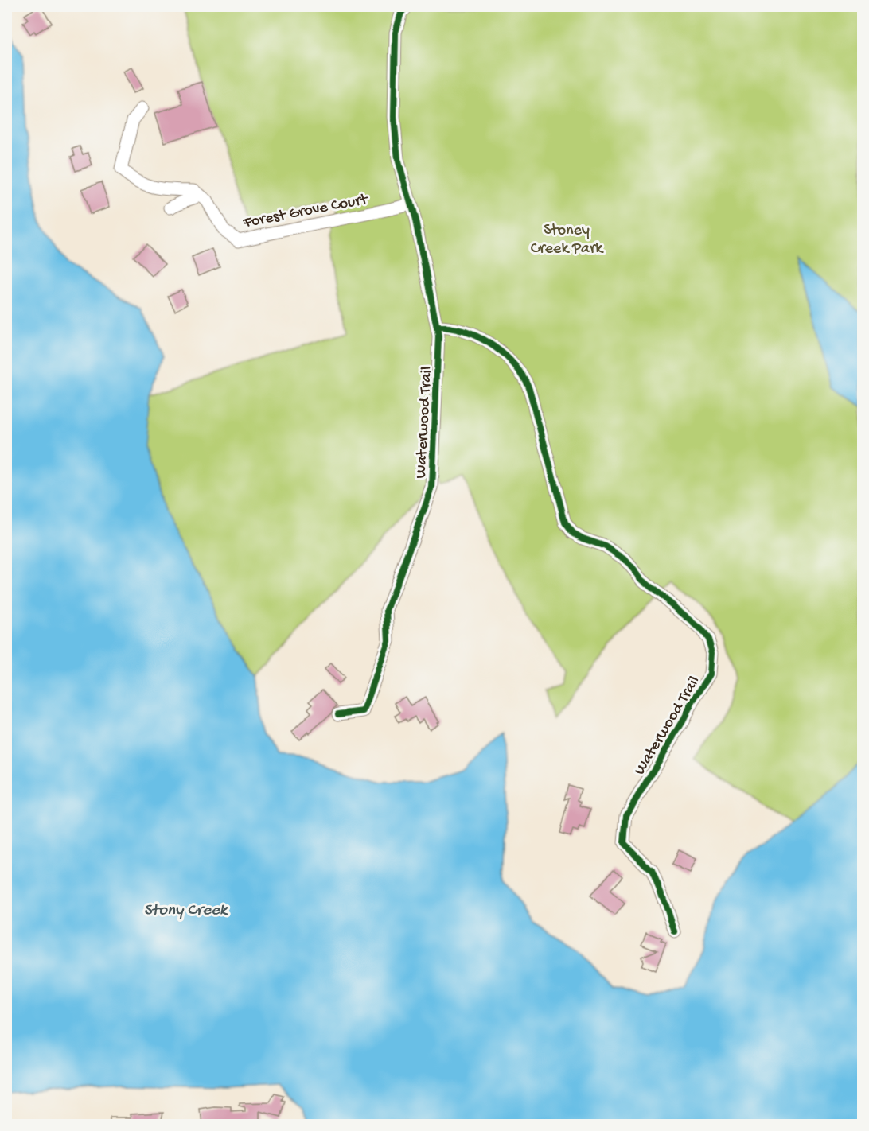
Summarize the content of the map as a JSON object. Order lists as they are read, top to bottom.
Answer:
{
  "streets": {
    "street": ["Forest Grove Court", "Waterwood Trail"]
  },
  "crossings": [
    ["Forest Grove Court", "Waterwood Trail"]
  ],
  "water": ["Stony Creek"],
  "parks": ["Stoney Creek Park"]
}
